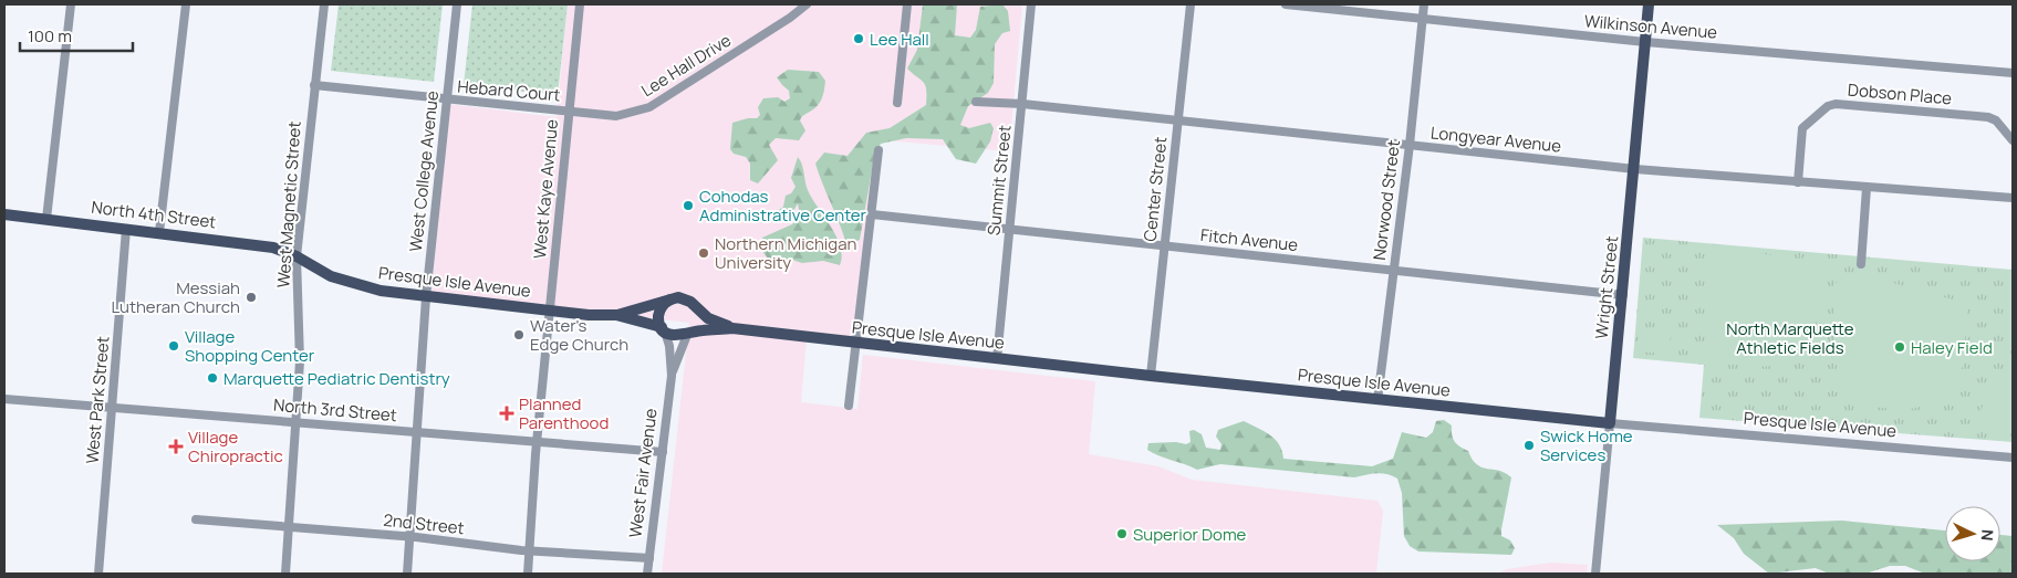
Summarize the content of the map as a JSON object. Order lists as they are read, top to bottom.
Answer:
{
  "streets": {
    "main road": [
      "North 4th Street",
      "Presque Isle Avenue",
      "Wright Street",
      "West Fair Avenue"
    ],
    "street": [
      "Wilkinson Avenue",
      "Lee Hall Drive",
      "Hebard Court",
      "Dobson Place",
      "Longyear Avenue",
      "West College Avenue",
      "Summit Street",
      "West Kaye Avenue",
      "Center Street",
      "Norwood Street",
      "West Magnetic Street",
      "Fitch Avenue",
      "West Park Street",
      "North 3rd Street",
      "2nd Street"
    ]
  },
  "crossings": [
    ["Wilkinson Avenue", "Norwood Street"],
    ["Wilkinson Avenue", "Wright Street"],
    ["Lee Hall Drive", "Hebard Court"],
    ["Lee Hall Drive", "West Kaye Avenue"],
    ["Hebard Court", "West College Avenue"],
    ["Hebard Court", "West Kaye Avenue"],
    ["Hebard Court", "West Magnetic Street"],
    ["Dobson Place", "Longyear Avenue"],
    ["Longyear Avenue", "Summit Street"],
    ["Longyear Avenue", "Center Street"],
    ["Longyear Avenue", "Norwood Street"],
    ["Longyear Avenue", "Wright Street"],
    ["West College Avenue", "Presque Isle Avenue"],
    ["West College Avenue", "North 3rd Street"],
    ["West College Avenue", "2nd Street"],
    ["Summit Street", "Fitch Avenue"],
    ["Summit Street", "Presque Isle Avenue"],
    ["West Kaye Avenue", "Presque Isle Avenue"],
    ["West Kaye Avenue", "North 3rd Street"],
    ["West Kaye Avenue", "2nd Street"],
    ["Center Street", "Fitch Avenue"],
    ["Center Street", "Presque Isle Avenue"],
    ["Norwood Street", "Fitch Avenue"],
    ["Norwood Street", "Presque Isle Avenue"],
    ["West Magnetic Street", "North 4th Street"],
    ["West Magnetic Street", "Presque Isle Avenue"],
    ["West Magnetic Street", "North 3rd Street"],
    ["West Magnetic Street", "2nd Street"],
    ["North 4th Street", "Presque Isle Avenue"],
    ["North 4th Street", "West Park Street"],
    ["Fitch Avenue", "Wright Street"],
    ["Presque Isle Avenue", "Wright Street"],
    ["Presque Isle Avenue", "West Fair Avenue"],
    ["West Park Street", "North 3rd Street"],
    ["North 3rd Street", "West Fair Avenue"],
    ["West Fair Avenue", "2nd Street"]
  ],
  "parks": ["North Marquette Athletic Fields"],
  "places": {
    "other": [
      "Lee Hall",
      "Cohodas Administrative Center",
      "Northern Michigan University",
      "Messiah Lutheran Church",
      "Water's Edge Church",
      "Village Shopping Center",
      "Haley Field",
      "Marquette Pediatric Dentistry",
      "Swick Home Services",
      "Superior Dome"
    ],
    "health": ["Planned Parenthood", "Village Chiropractic"]
  },
  "scale_bar": "100 m",
  "north": "right"
}
